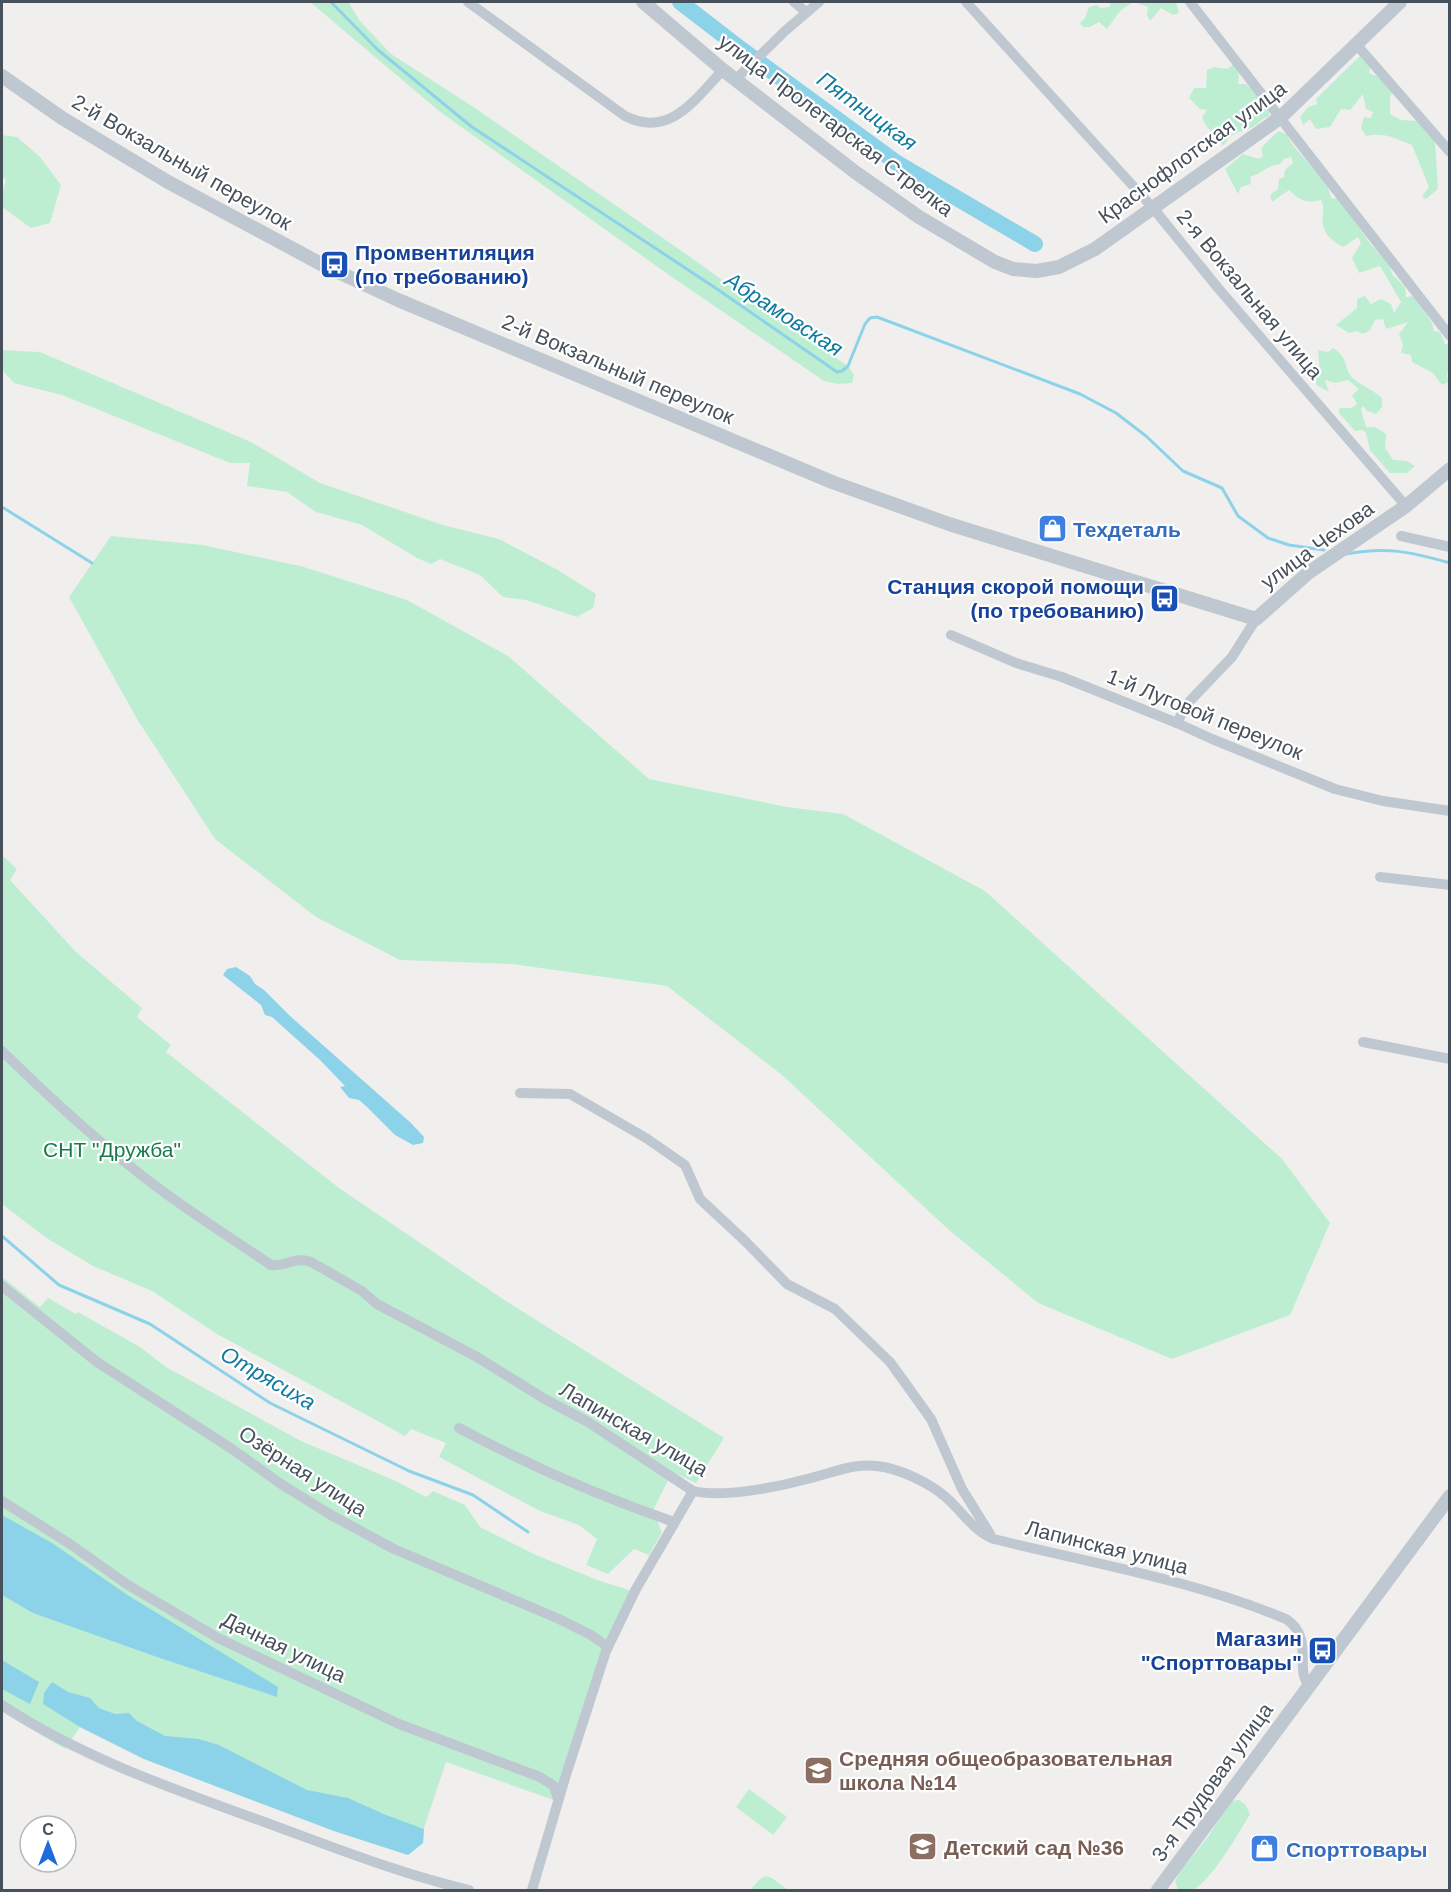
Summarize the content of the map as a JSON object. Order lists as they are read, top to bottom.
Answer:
{
  "streets": {
    "street": [
      "улица Пролетарская Стрелка",
      "Краснофлотская улица",
      "2-й Вокзальный переулок",
      "2-я Вокзальная улица",
      "улица Чехова",
      "1-й Луговой переулок",
      "Лапинская улица",
      "Озёрная улица",
      "Дачная улица",
      "3-я Трудовая улица"
    ]
  },
  "crossings": [
    ["улица Пролетарская Стрелка", "Краснофлотская улица"],
    ["Краснофлотская улица", "2-я Вокзальная улица"],
    ["2-й Вокзальный переулок", "улица Чехова"],
    ["2-я Вокзальная улица", "улица Чехова"],
    ["улица Чехова", "1-й Луговой переулок"],
    ["Лапинская улица", "3-я Трудовая улица"]
  ],
  "water": ["Пятницкая", "Абрамовская", "Отрясиха"],
  "parks": ["СНТ \"Дружба\""],
  "places": {
    "bus stop": ["Промвентиляция (по требованию)", "Станция скорой помощи (по требованию)", "Магазин \"Спорттовары\""],
    "shop": ["Техдеталь", "Спорттовары"],
    "school or university": ["Средняя общеобразовательная школа №14", "Детский сад №36"]
  },
  "north": "top"
}
